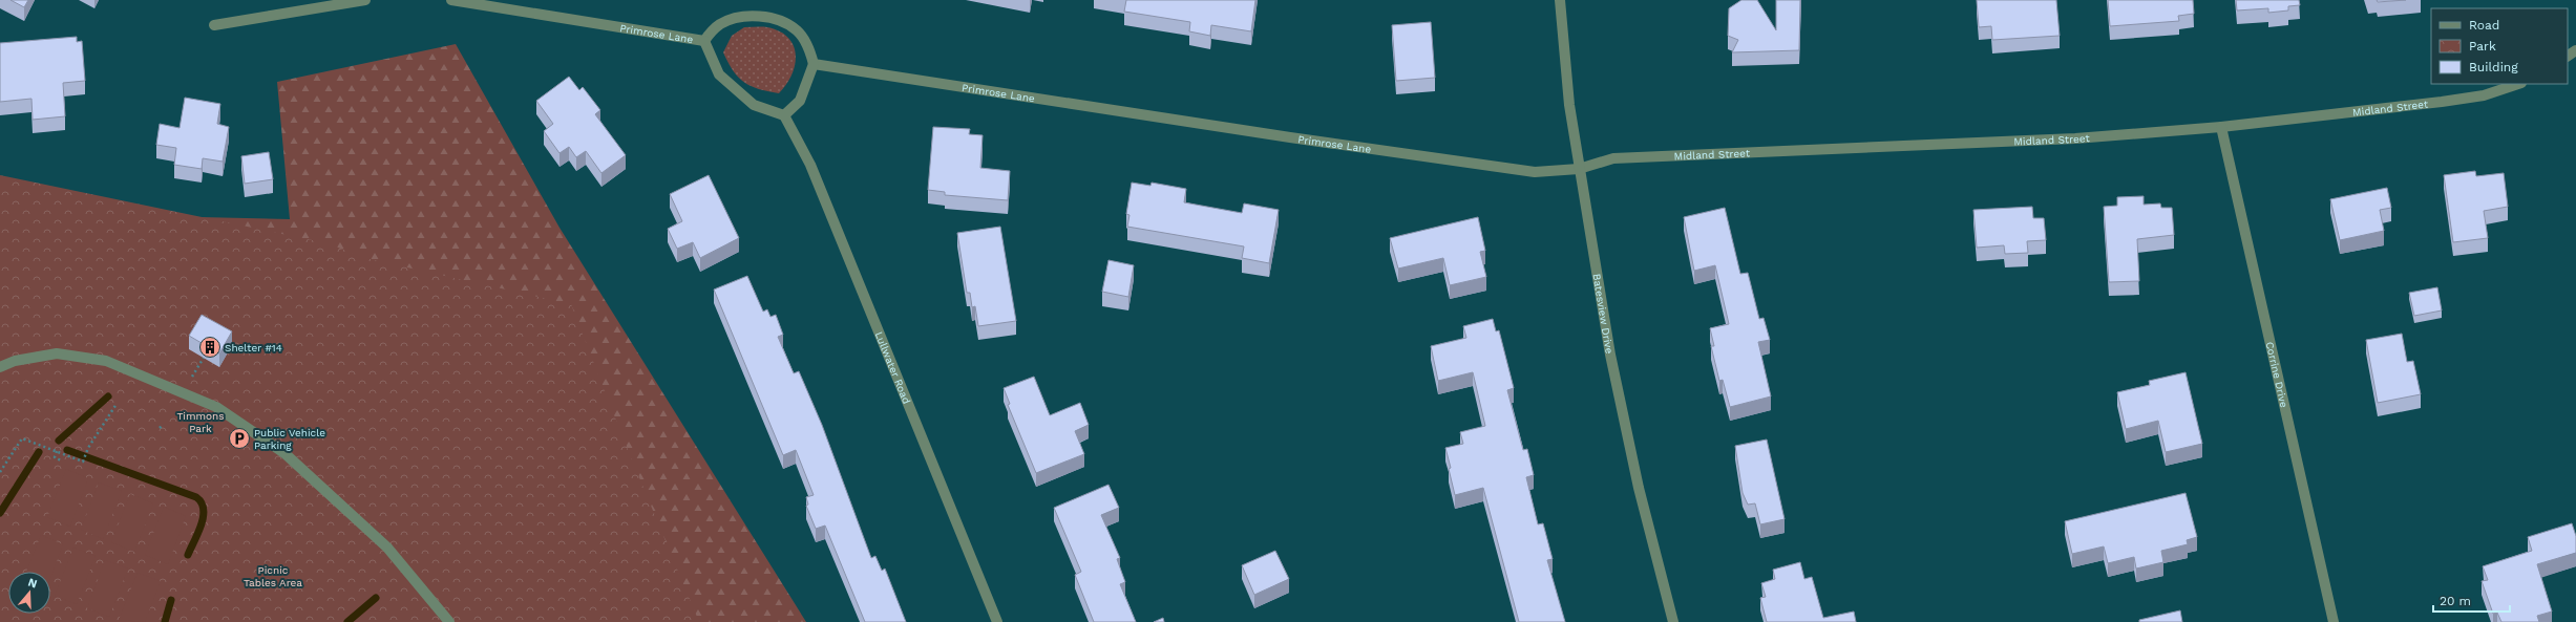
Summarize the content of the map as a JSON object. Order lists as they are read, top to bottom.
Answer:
{
  "streets": {
    "street": [
      "Primrose Lane",
      "Midland Street",
      "Batesview Drive",
      "Lullwater Road",
      "Corrine Drive"
    ]
  },
  "crossings": [
    ["Primrose Lane", "Midland Street"],
    ["Primrose Lane", "Batesview Drive"],
    ["Primrose Lane", "Lullwater Road"],
    ["Midland Street", "Batesview Drive"],
    ["Midland Street", "Corrine Drive"]
  ],
  "parks": ["Timmons Park", "Picnic Tables Area"],
  "places": {
    "building": ["Shelter #14"],
    "parking": ["Public Vehicle Parking"]
  },
  "legend": ["Road", "Park", "Building"],
  "scale_bar": "20 m",
  "north": "top"
}
